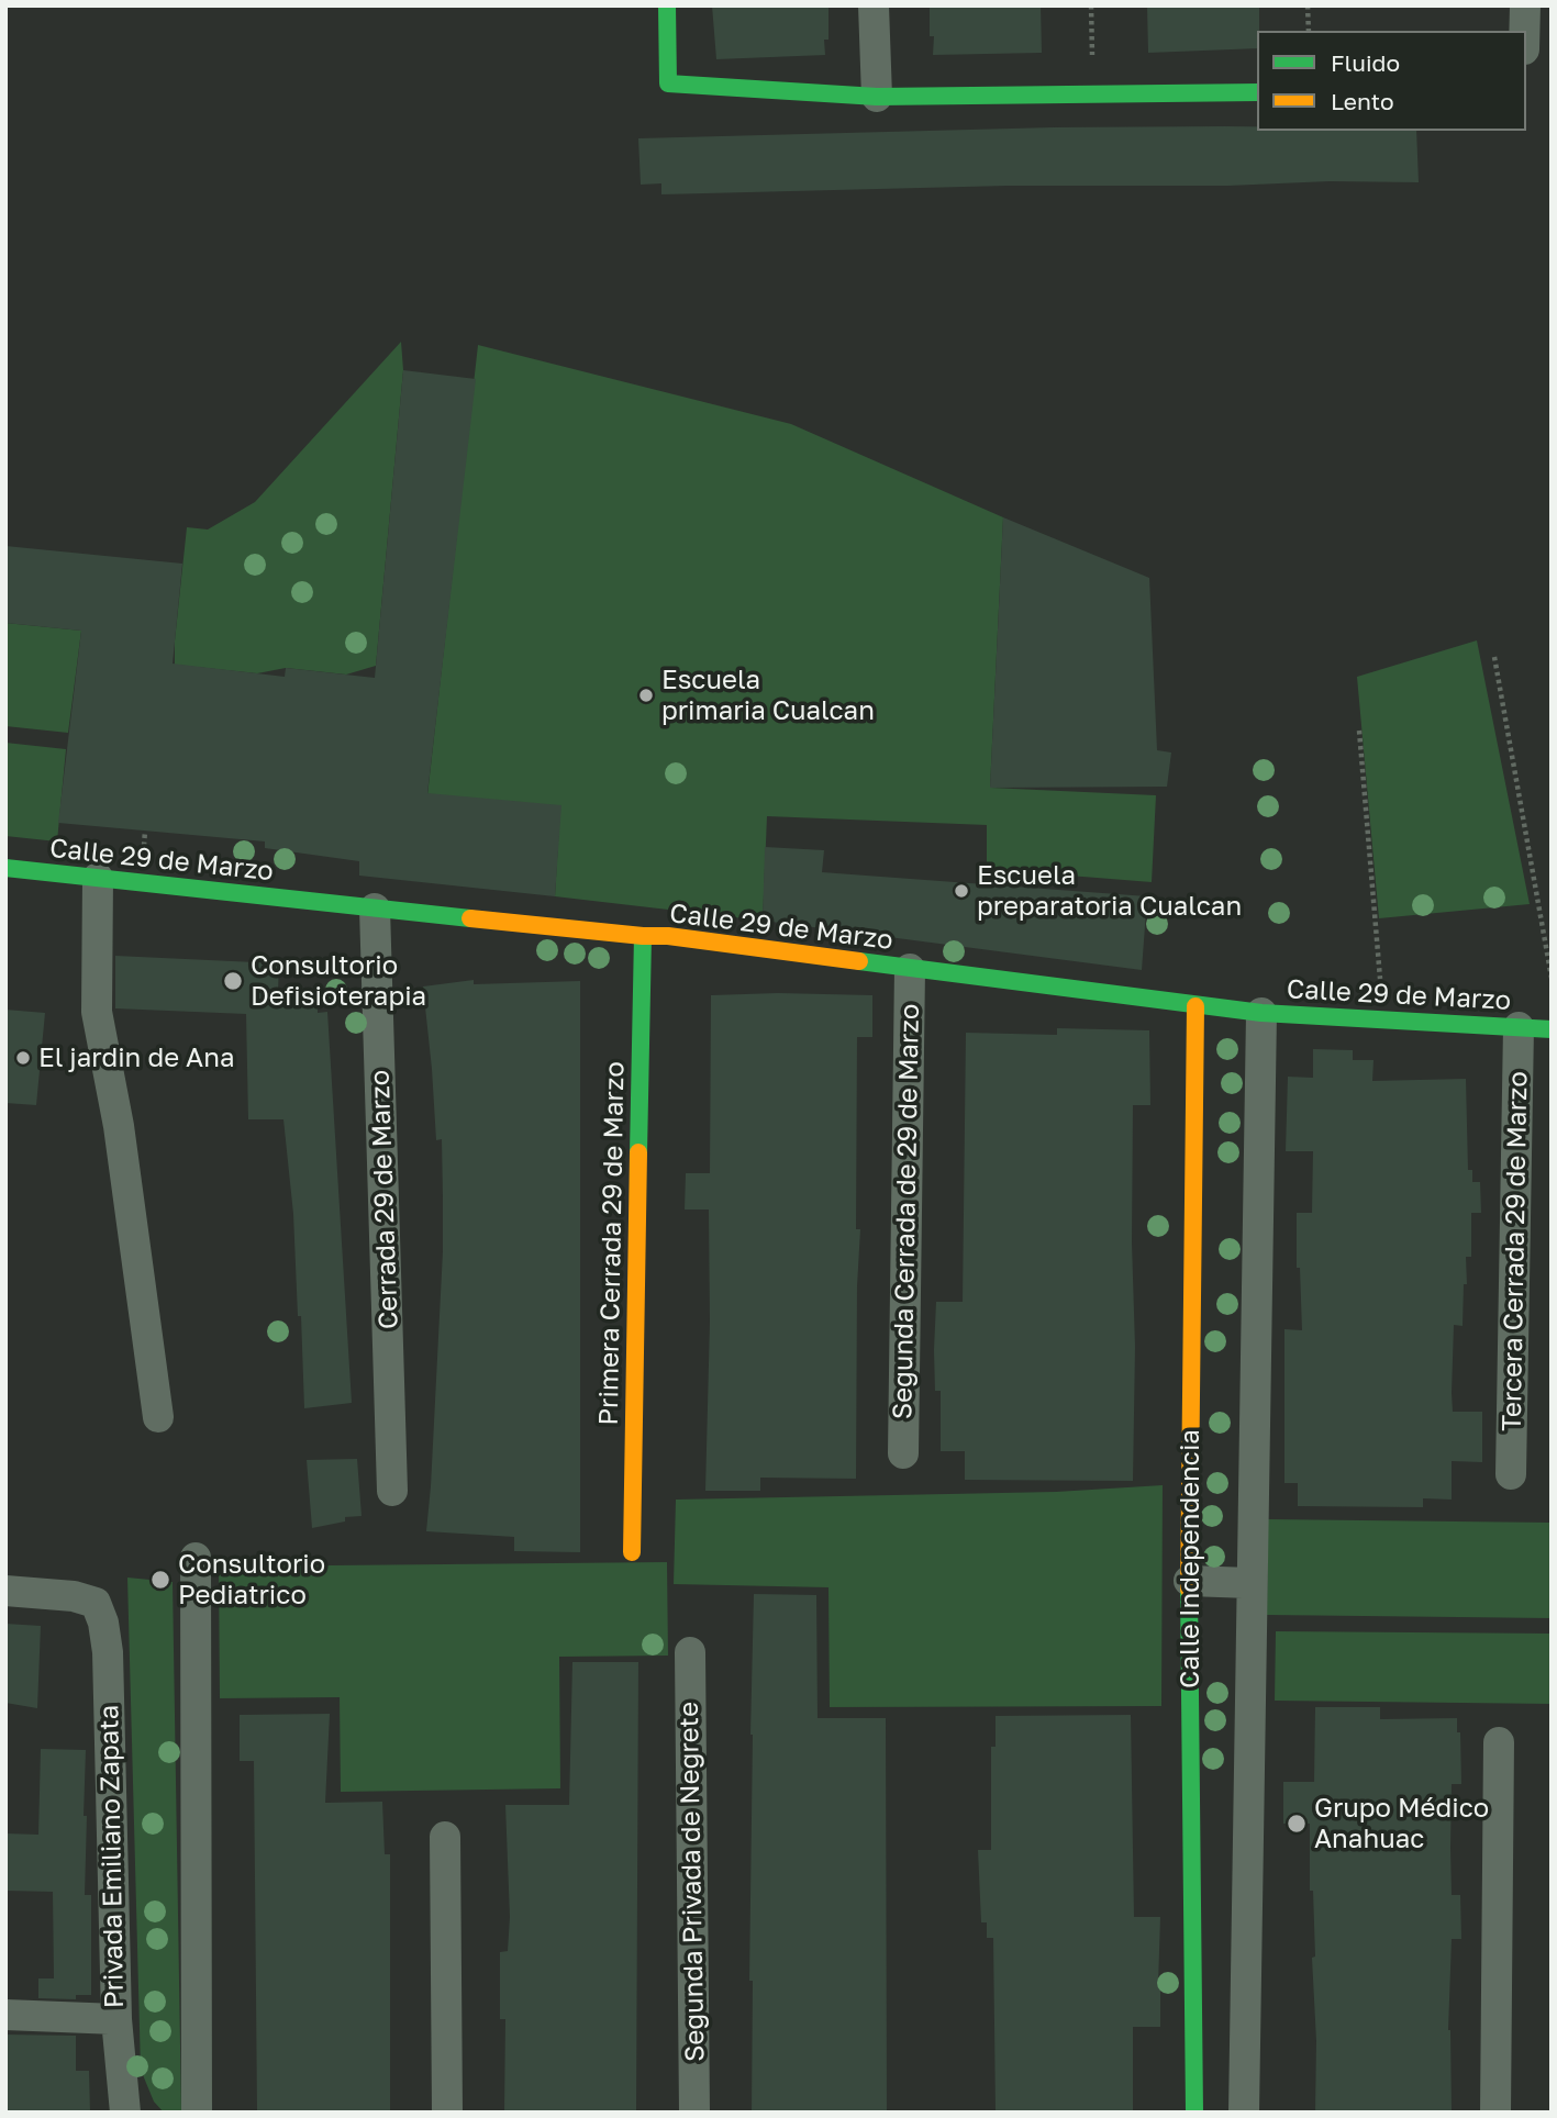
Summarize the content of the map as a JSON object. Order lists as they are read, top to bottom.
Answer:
{
  "streets": {
    "street": [
      "Calle 29 de Marzo",
      "Cerrada 29 de Marzo",
      "Segunda Cerrada de 29 de Marzo",
      "Primera Cerrada 29 de Marzo",
      "Tercera Cerrada 29 de Marzo",
      "Calle Independencia",
      "Privada Emiliano Zapata",
      "Segunda Privada de Negrete"
    ]
  },
  "crossings": [
    ["Calle 29 de Marzo", "Cerrada 29 de Marzo"],
    ["Calle 29 de Marzo", "Segunda Cerrada de 29 de Marzo"],
    ["Calle 29 de Marzo", "Primera Cerrada 29 de Marzo"],
    ["Calle 29 de Marzo", "Tercera Cerrada 29 de Marzo"],
    ["Calle 29 de Marzo", "Calle Independencia"]
  ],
  "places": [
    "Escuela primaria Cualcan",
    "Escuela preparatoria Cualcan",
    "Consultorio Defisioterapia",
    "El jardin de Ana",
    "Consultorio Pediatrico",
    "Grupo Médico Anahuac"
  ],
  "legend": ["Fluido", "Lento"]
}
